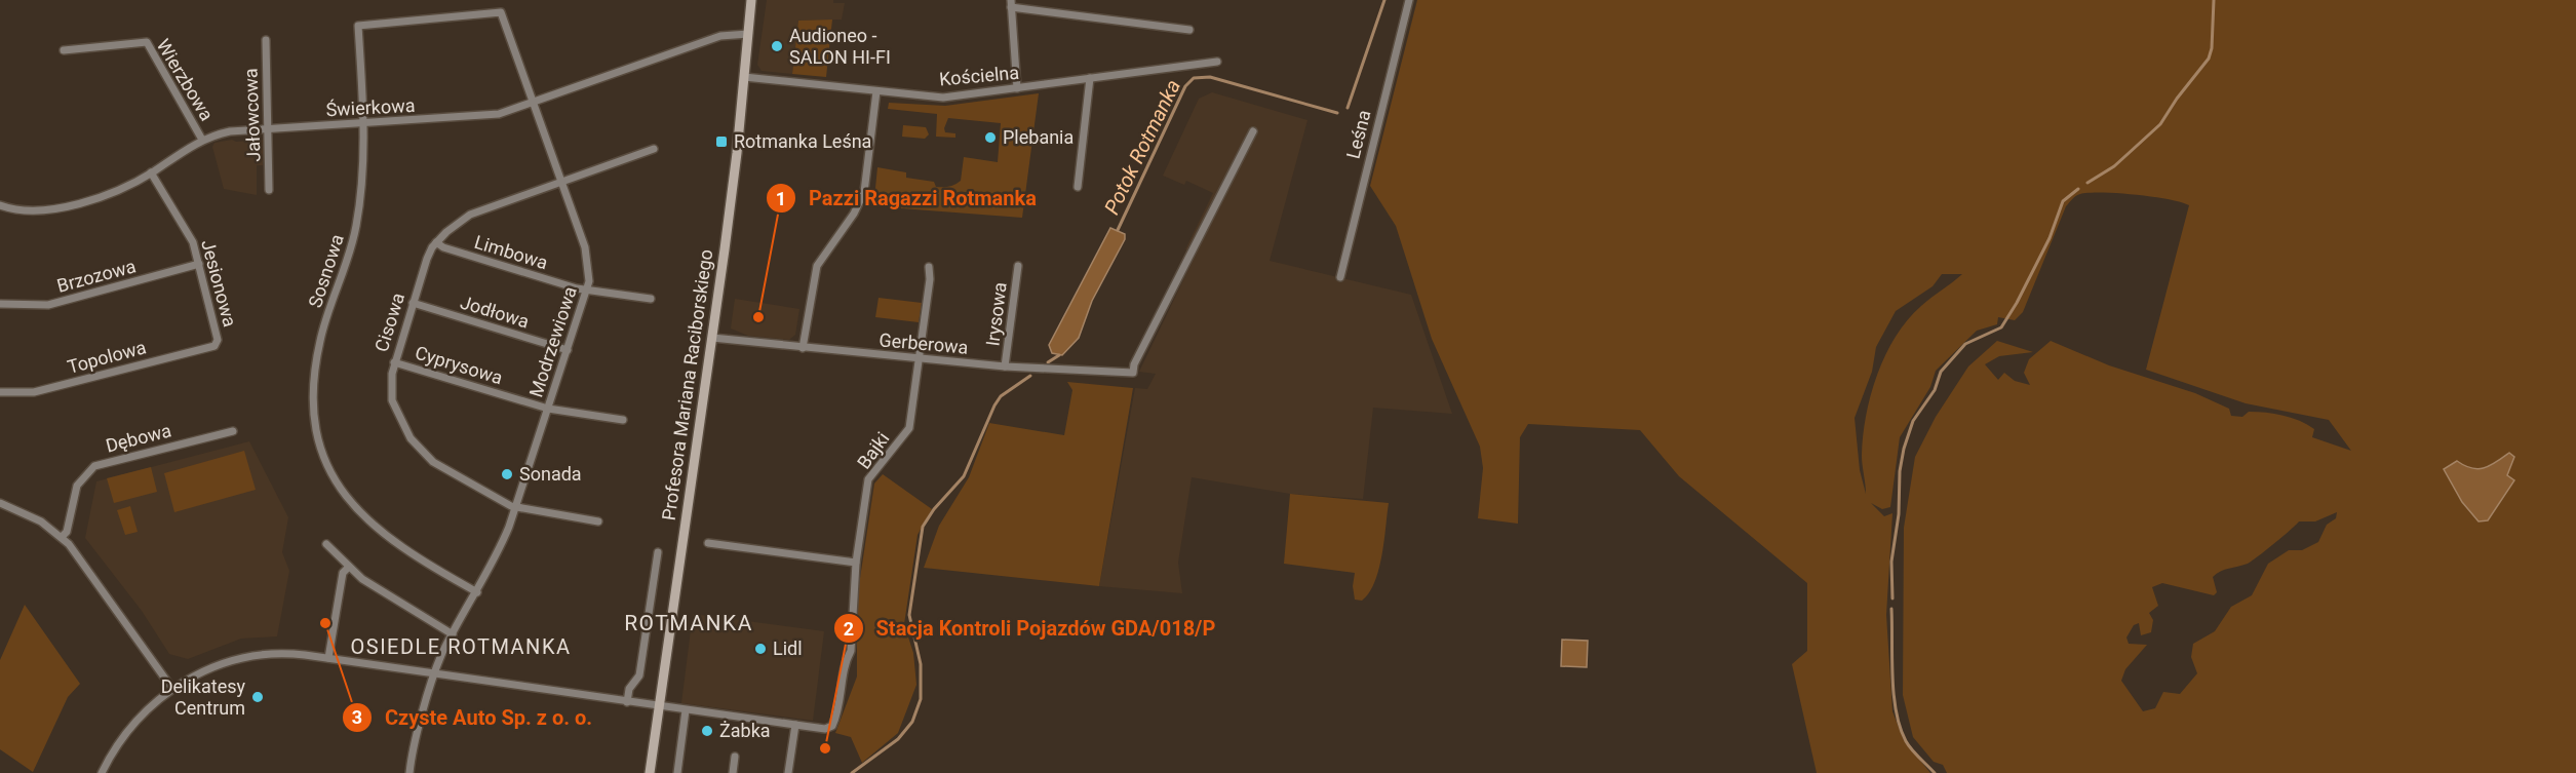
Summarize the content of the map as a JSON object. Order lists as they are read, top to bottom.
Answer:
{
  "streets": {
    "main road": ["Profesora Mariana Raciborskiego"],
    "street": [
      "Kościelna",
      "Wierzbowa",
      "Świerkowa",
      "Jałowcowa",
      "Leśna",
      "Limbowa",
      "Sosnowa",
      "Brzozowa",
      "Jesionowa",
      "Jodłowa",
      "Irysowa",
      "Cisowa",
      "Modrzewiowa",
      "Gerberowa",
      "Topolowa",
      "Cyprysowa",
      "Dębowa",
      "Bajki"
    ]
  },
  "crossings": [
    ["Kościelna", "Profesora Mariana Raciborskiego"],
    ["Wierzbowa", "Świerkowa"],
    ["Świerkowa", "Jałowcowa"],
    ["Świerkowa", "Sosnowa"],
    ["Świerkowa", "Jesionowa"],
    ["Świerkowa", "Modrzewiowa"],
    ["Świerkowa", "Profesora Mariana Raciborskiego"],
    ["Limbowa", "Cisowa"],
    ["Limbowa", "Modrzewiowa"],
    ["Sosnowa", "Modrzewiowa"],
    ["Brzozowa", "Jesionowa"],
    ["Jesionowa", "Topolowa"],
    ["Jodłowa", "Cisowa"],
    ["Jodłowa", "Modrzewiowa"],
    ["Irysowa", "Gerberowa"],
    ["Cisowa", "Modrzewiowa"],
    ["Cisowa", "Cyprysowa"],
    ["Modrzewiowa", "Cyprysowa"],
    ["Modrzewiowa", "Bajki"],
    ["Gerberowa", "Profesora Mariana Raciborskiego"],
    ["Gerberowa", "Bajki"],
    ["Profesora Mariana Raciborskiego", "Bajki"]
  ],
  "districts": ["ROTMANKA", "OSIEDLE ROTMANKA"],
  "water": ["Potok Rotmanka"],
  "places": {
    "other": [
      "Audioneo - SALON HI-FI",
      "Plebania",
      "Pazzi Ragazzi Rotmanka",
      "Sonada",
      "Czyste Auto Sp. z o. o.",
      "Lidl",
      "Delikatesy Centrum",
      "Żabka",
      "Stacja Kontroli Pojazdów GDA/018/P"
    ],
    "transit": ["Rotmanka Leśna"]
  }
}
